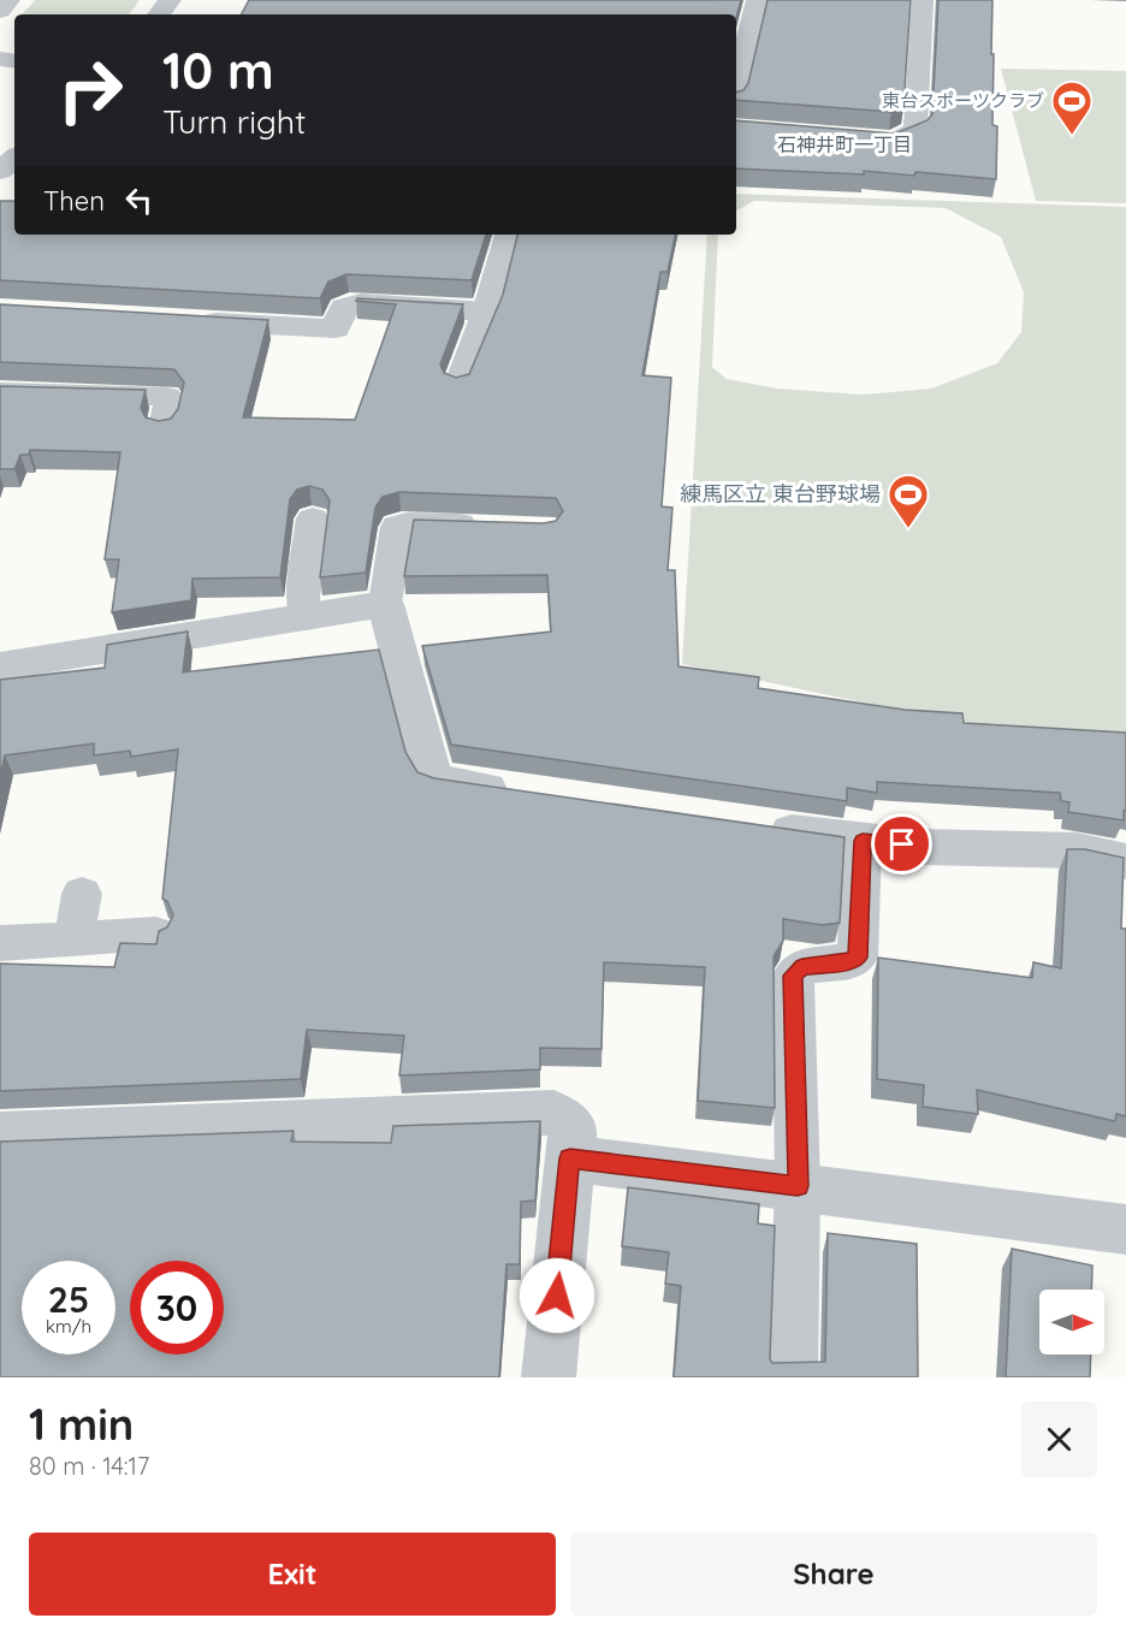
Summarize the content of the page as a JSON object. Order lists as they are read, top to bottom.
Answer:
{
  "districts": ["石神井町一丁目"],
  "places": {
    "sports": ["東台スポーツクラブ", "練馬区立 東台野球場"]
  },
  "north": "right",
  "page": {
    "turn": ["10 m", "Turn right"],
    "then": "Then",
    "speed": "25 km/h",
    "limit": "30",
    "heading": ["1 min", "80 m · 14:17"],
    "buttons": ["Exit", "Share"]
  }
}
